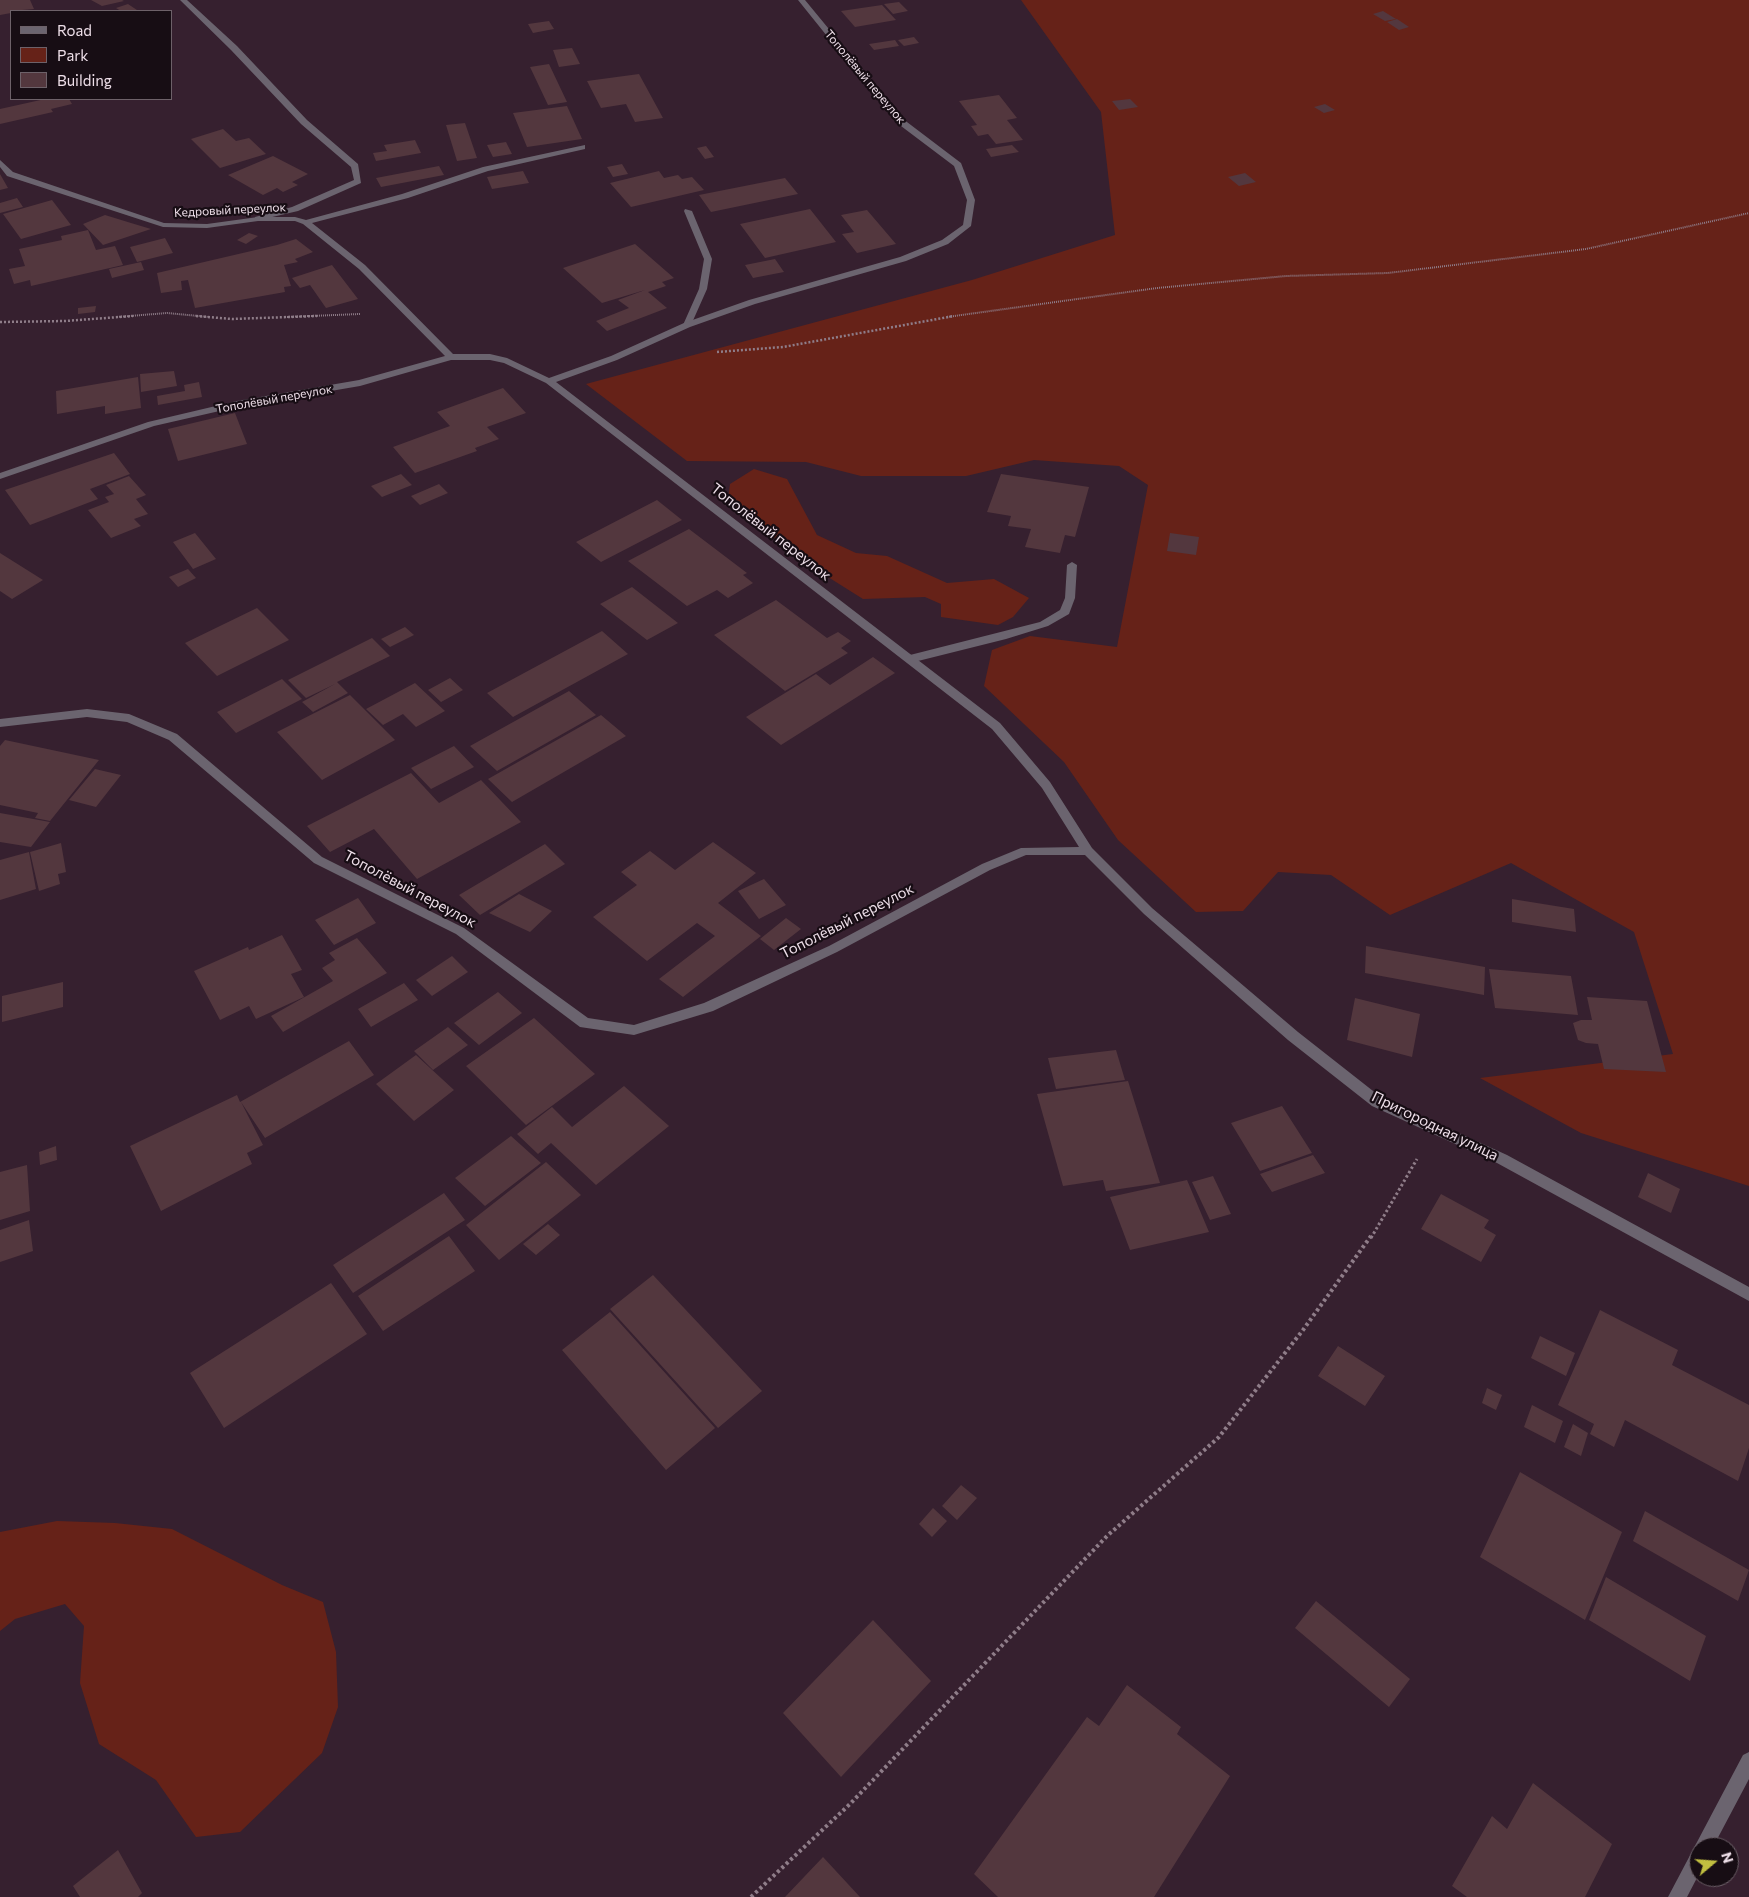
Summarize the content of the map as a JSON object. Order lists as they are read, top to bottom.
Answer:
{
  "streets": {
    "street": ["Тополёвый переулок", "Кедровый переулок", "Пригородная улица"]
  },
  "crossings": [
    ["Тополёвый переулок", "Кедровый переулок"],
    ["Тополёвый переулок", "Пригородная улица"]
  ],
  "legend": ["Road", "Park", "Building"],
  "north": "right"
}
